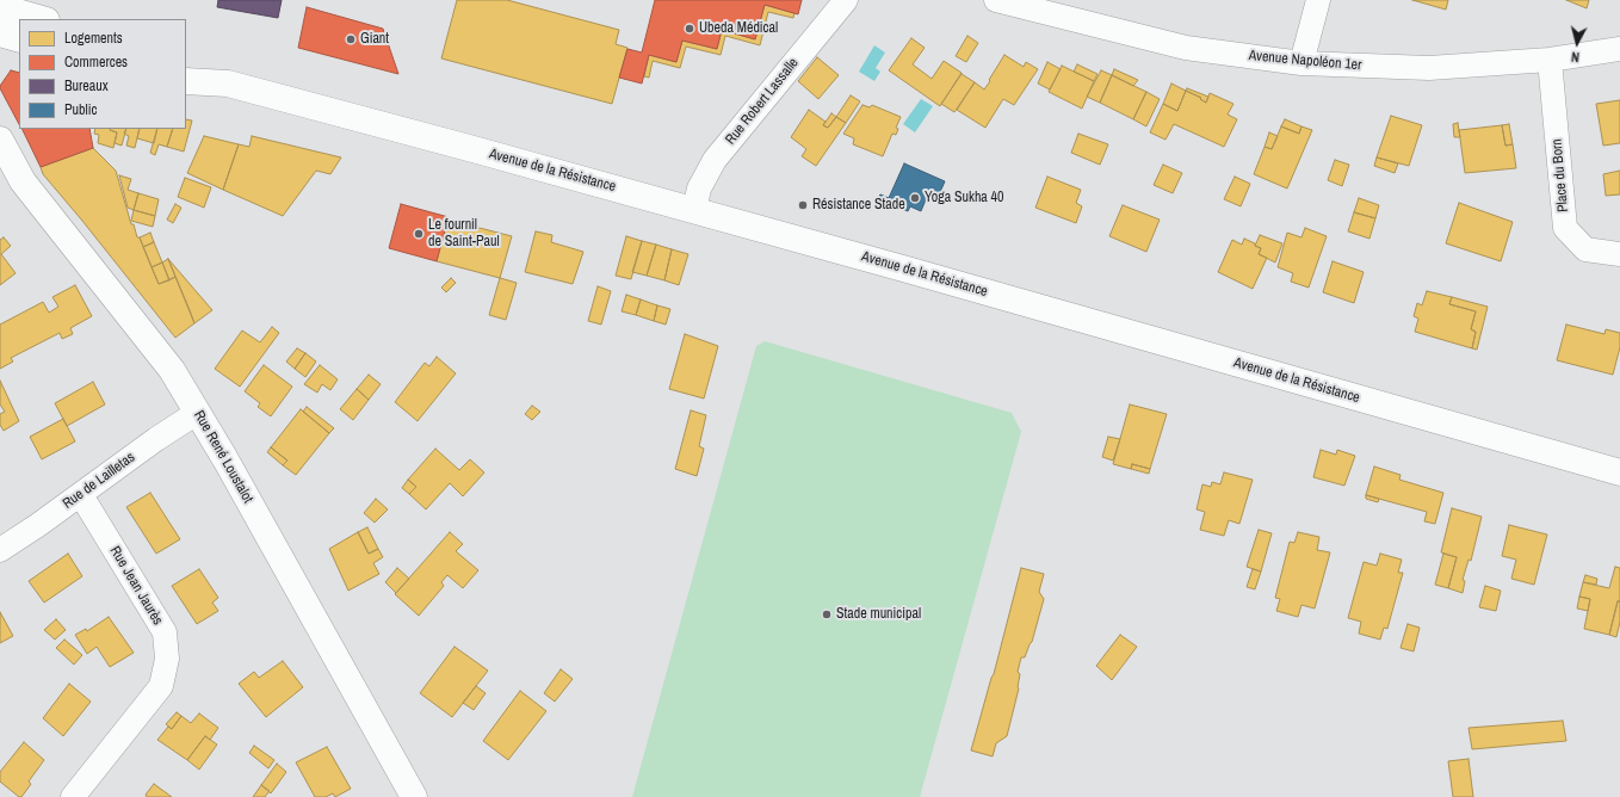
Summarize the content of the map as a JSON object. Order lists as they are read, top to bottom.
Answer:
{
  "streets": {
    "main road": ["Avenue de la Résistance", "Rue René Loustalot"],
    "street": [
      "Avenue Napoléon 1er",
      "Rue Robert Lassalle",
      "Place du Born",
      "Rue de Lailletas",
      "Rue Jean Jaurès"
    ]
  },
  "crossings": [
    ["Avenue Napoléon 1er", "Place du Born"],
    ["Rue Robert Lassalle", "Avenue de la Résistance"],
    ["Rue René Loustalot", "Rue de Lailletas"],
    ["Rue de Lailletas", "Rue Jean Jaurès"]
  ],
  "places": [
    "Ubeda Médical",
    "Giant",
    "Yoga Sukha 40",
    "Résistance Stade",
    "Le fournil de Saint-Paul",
    "Stade municipal"
  ],
  "legend": [
    "Logements",
    "Commerces",
    "Bureaux",
    "Public"
  ],
  "north": "bottom"
}
